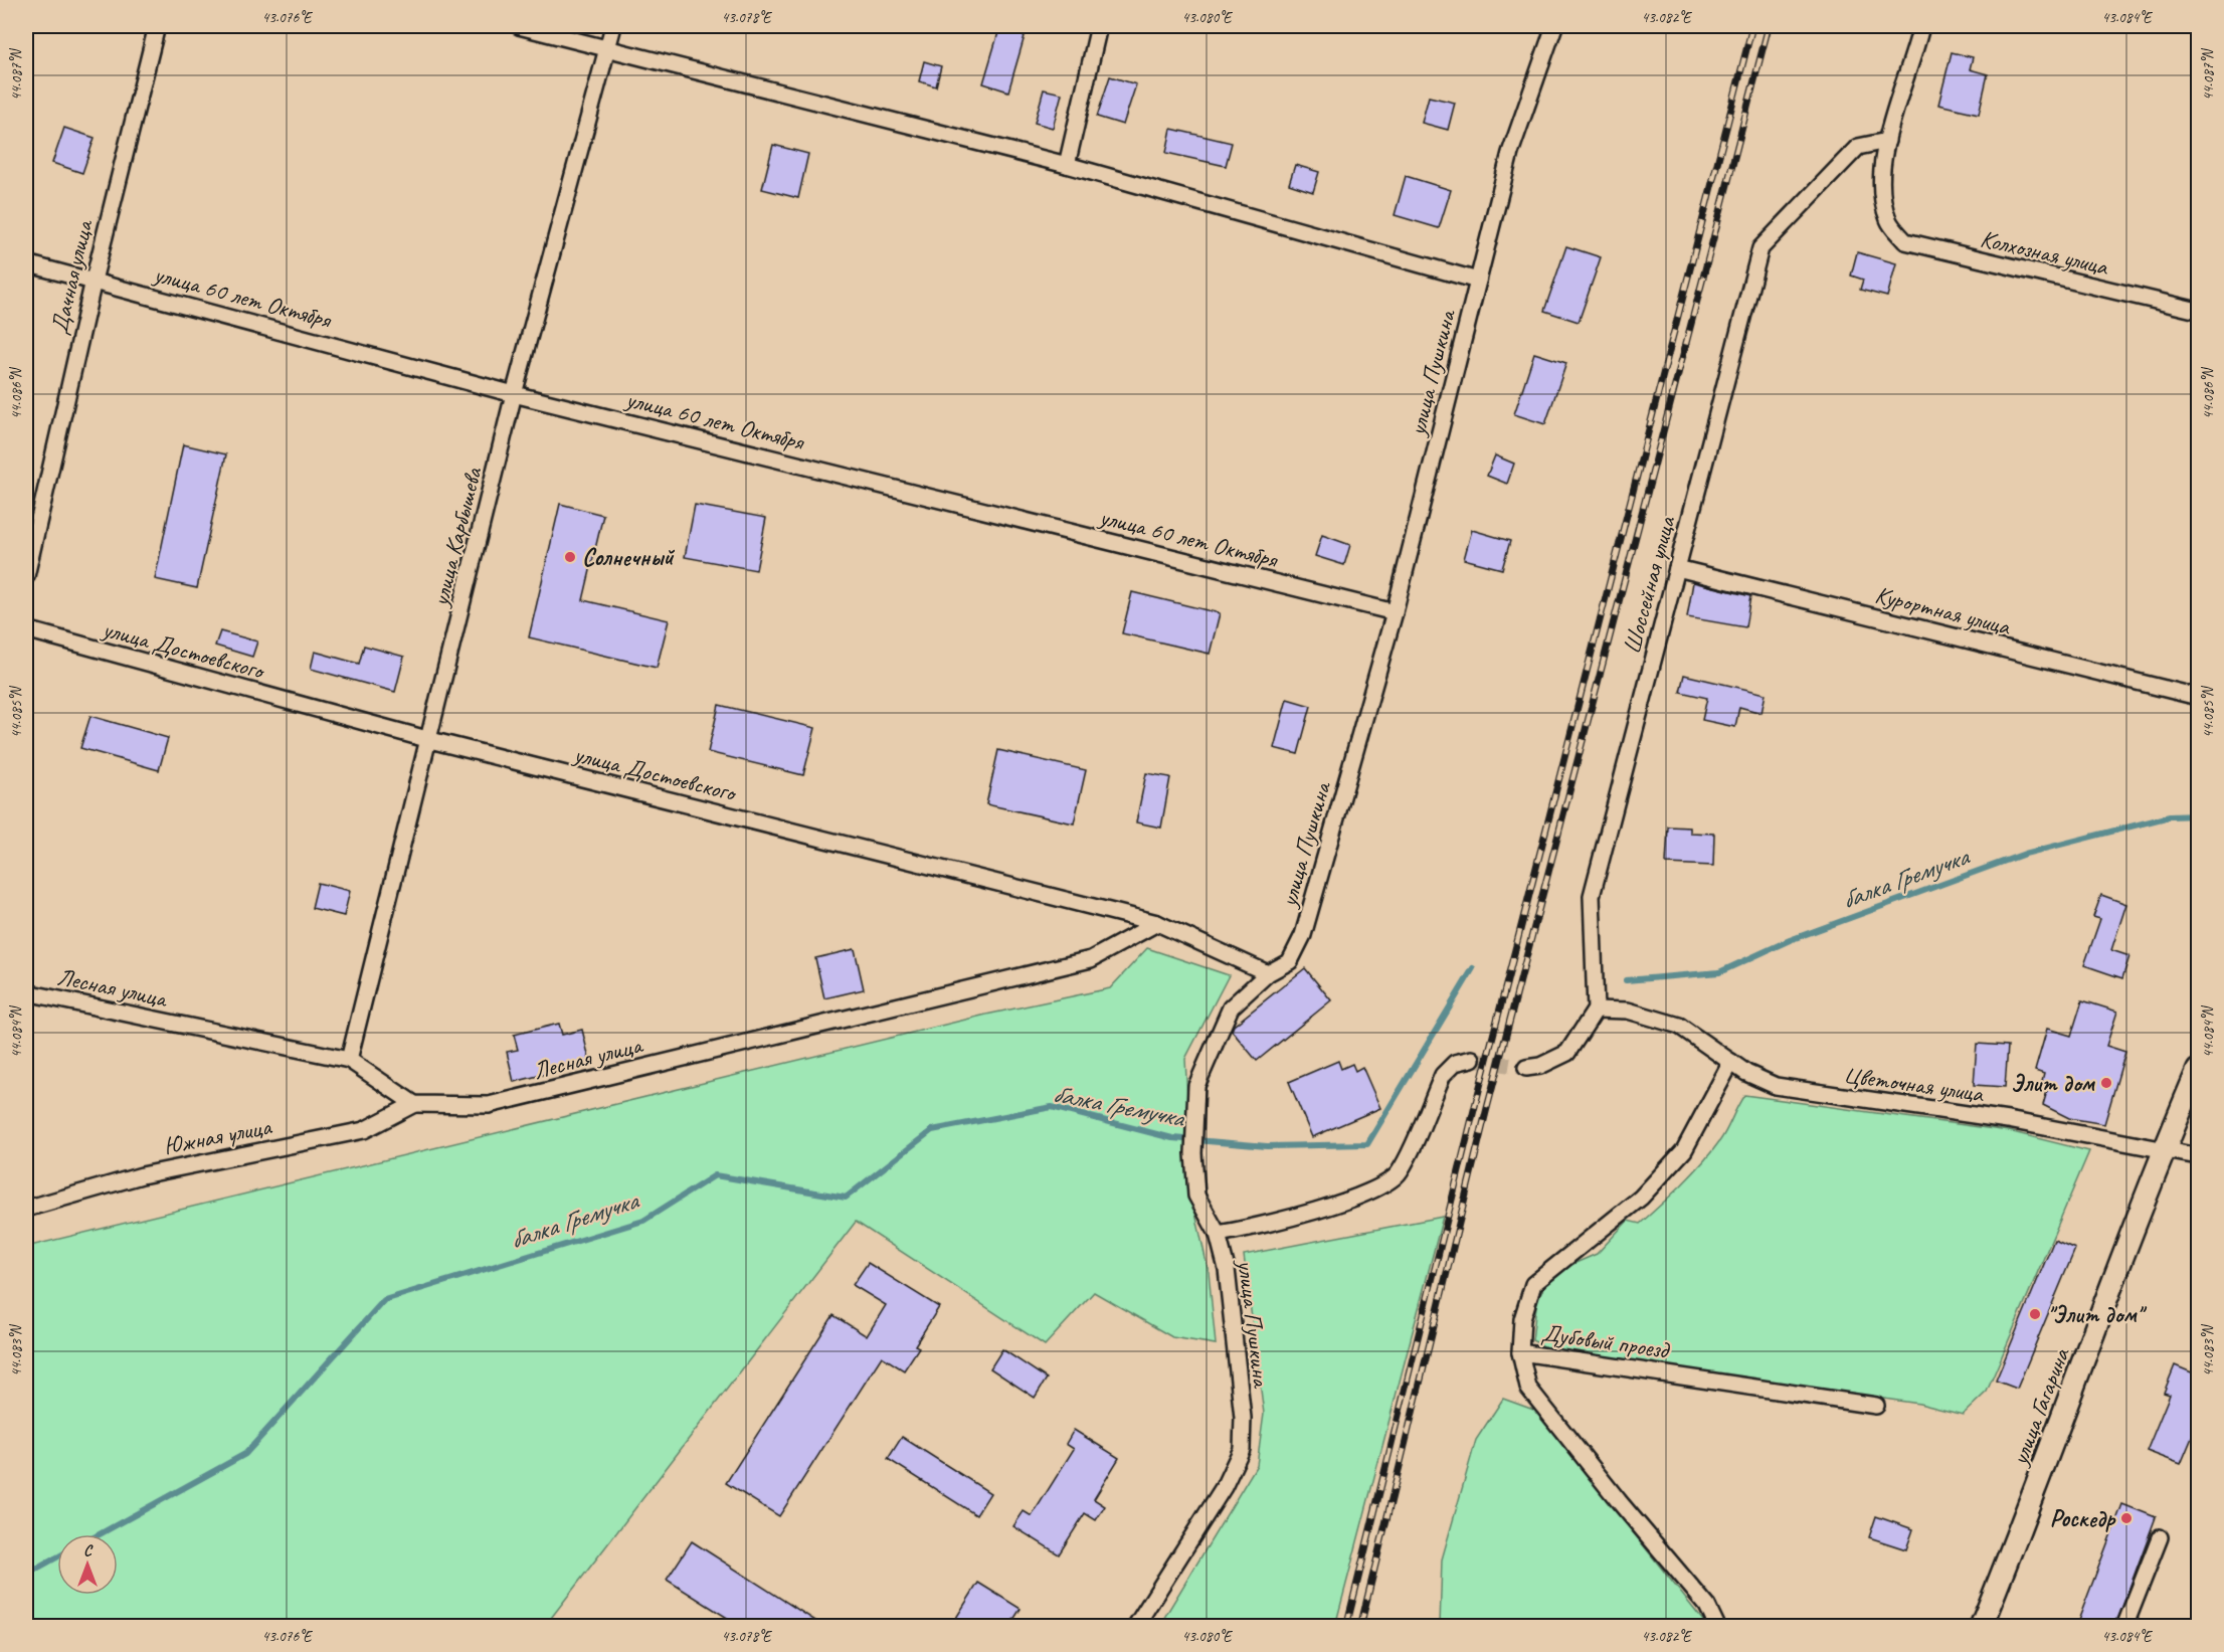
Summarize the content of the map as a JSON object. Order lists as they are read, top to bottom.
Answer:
{
  "streets": {
    "main road": ["улица Гагарина"],
    "street": [
      "Колхозная улица",
      "Дачная улица",
      "улица 60 лет Октября",
      "улица Пушкина",
      "улица Карбышева",
      "Шоссейная улица",
      "Курортная улица",
      "улица Достоевского",
      "Лесная улица",
      "Цветочная улица",
      "Южная улица",
      "Дубовый проезд"
    ]
  },
  "crossings": [
    ["Колхозная улица", "Шоссейная улица"],
    ["Дачная улица", "улица 60 лет Октября"],
    ["улица 60 лет Октября", "улица Пушкина"],
    ["улица 60 лет Октября", "улица Карбышева"],
    ["улица Пушкина", "улица Достоевского"],
    ["улица Карбышева", "улица Достоевского"],
    ["улица Карбышева", "Лесная улица"],
    ["Шоссейная улица", "Курортная улица"],
    ["Шоссейная улица", "Цветочная улица"],
    ["улица Достоевского", "Лесная улица"],
    ["Лесная улица", "Южная улица"],
    ["Цветочная улица", "улица Гагарина"]
  ],
  "water": ["балка Гремучка"],
  "places": [
    "Солнечный",
    "Элит дом",
    "\"Элит дом\"",
    "Роскедр"
  ],
  "north": "top",
  "coordinates": [
    "43.076°E",
    "43.078°E",
    "43.080°E",
    "43.082°E",
    "43.084°E",
    "44.087°N",
    "44.086°N",
    "44.085°N",
    "44.084°N",
    "44.083°N"
  ]
}
